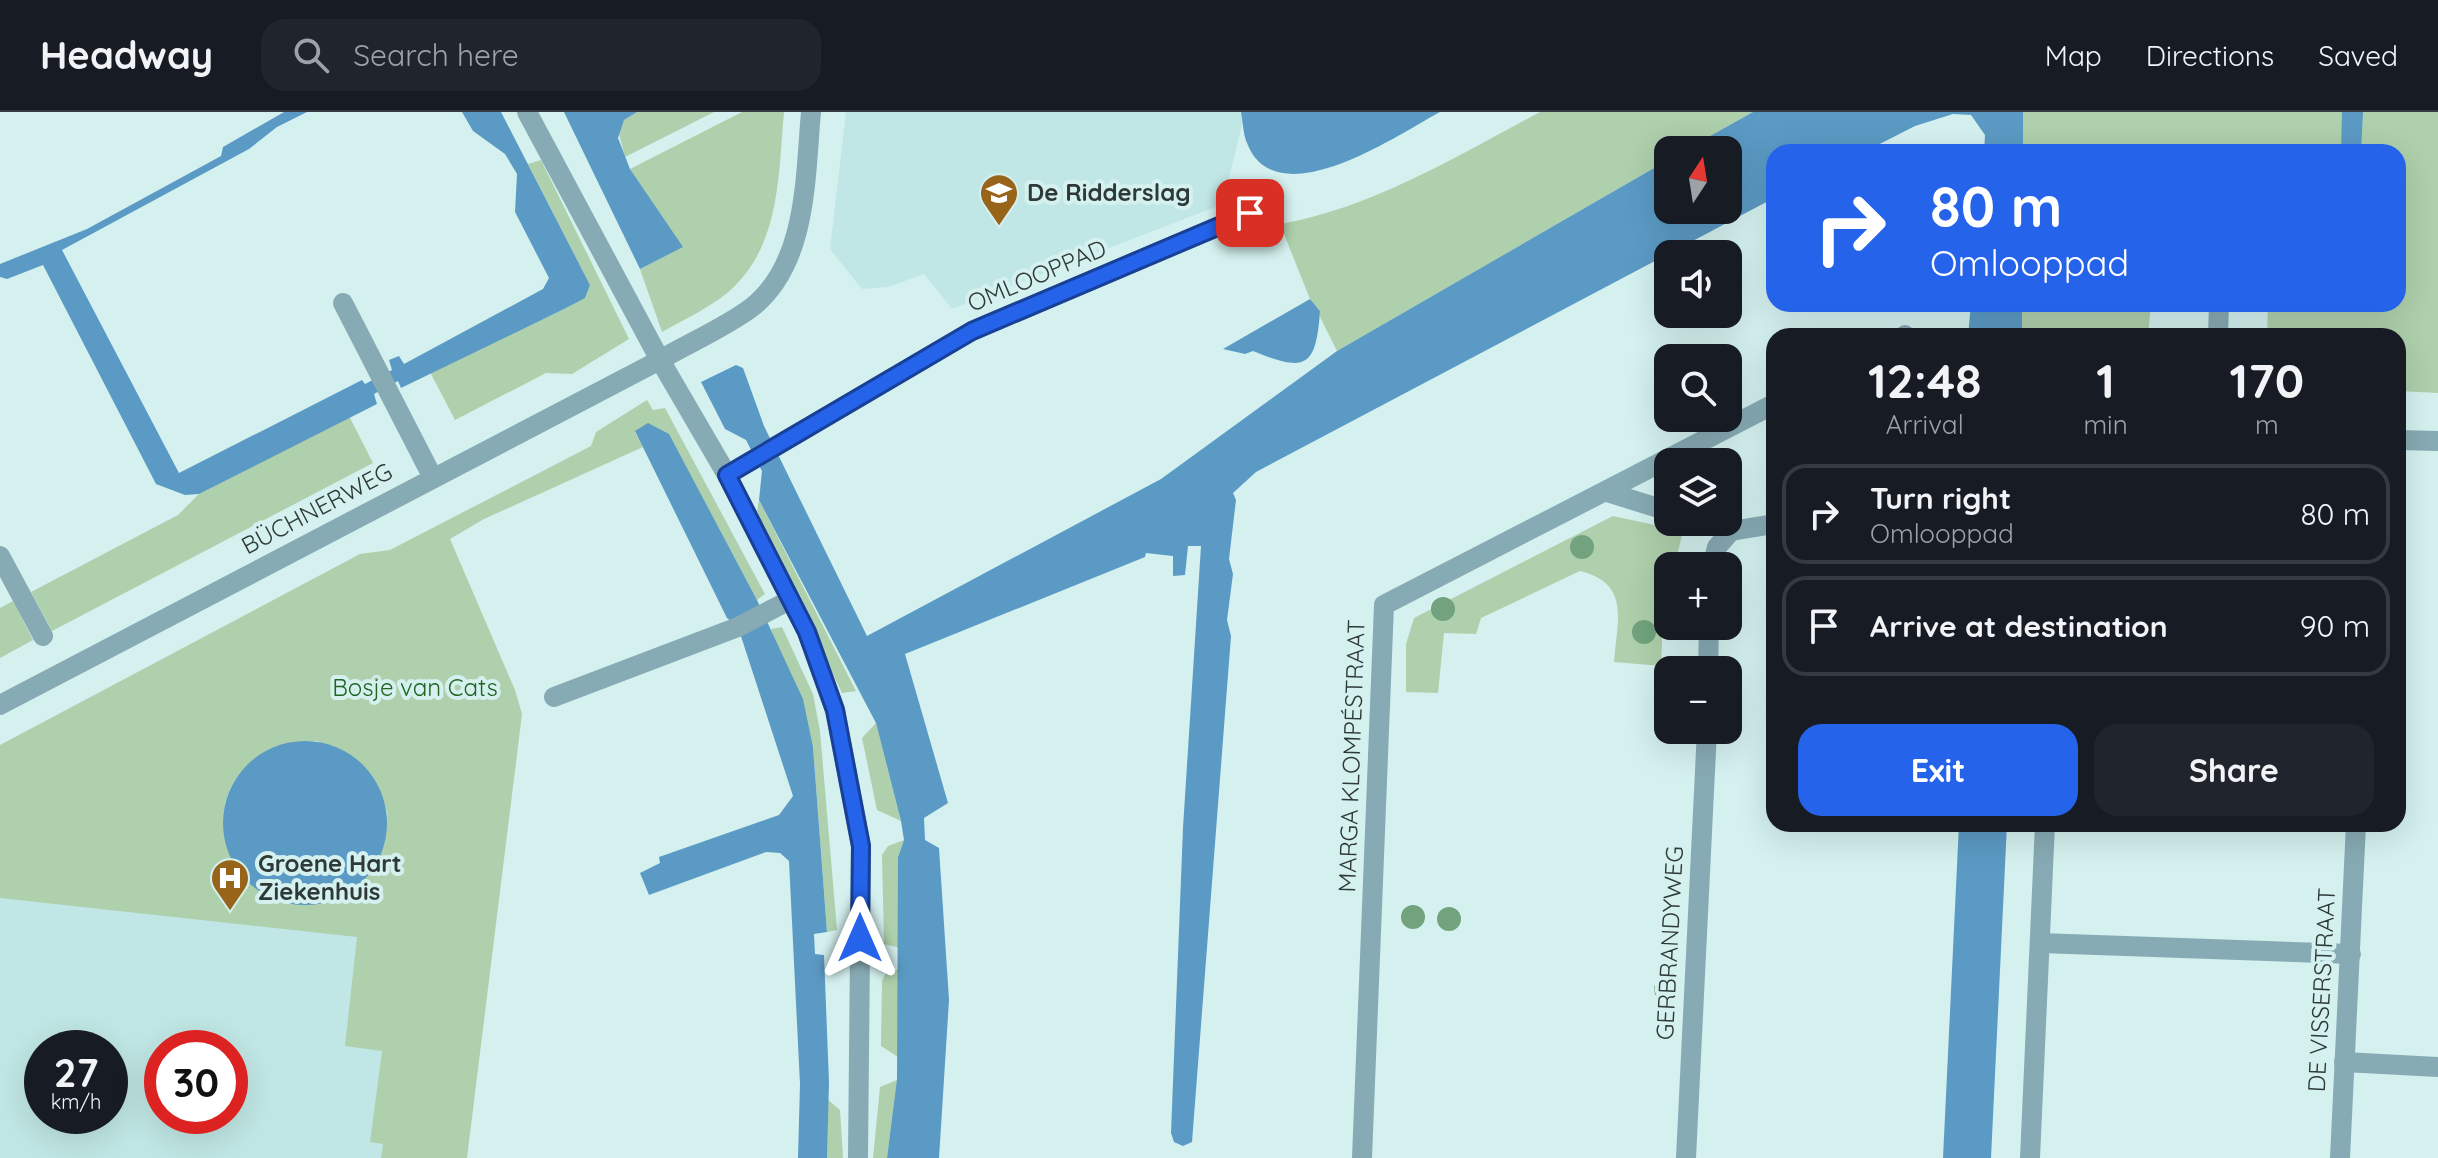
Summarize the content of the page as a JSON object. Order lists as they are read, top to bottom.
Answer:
{
  "streets": {
    "street": [
      "OMLOOPPAD",
      "BÜCHNERWEG",
      "MARGA KLOMPÉSTRAAT",
      "GERBRANDYWEG",
      "DE VISSERSTRAAT"
    ]
  },
  "parks": ["Bosje van Cats"],
  "places": {
    "school or university": ["De Ridderslag"],
    "hospital": ["Groene Hart Ziekenhuis"]
  },
  "north": "top",
  "page": {
    "header": "Headway",
    "search": "Search here",
    "nav": ["Map", "Directions", "Saved"],
    "map_buttons": ["+", "−"],
    "turn": ["80 m", "Omlooppad"],
    "eta": [
      "12:48",
      "Arrival",
      "1",
      "min",
      "170",
      "m"
    ],
    "list": [
      {
        "name": "Turn right",
        "note": "Omlooppad",
        "value": "80 m"
      },
      {
        "name": "Arrive at destination",
        "value": "90 m"
      }
    ],
    "buttons": ["Exit", "Share"],
    "speed": "27 km/h",
    "limit": "30"
  }
}
